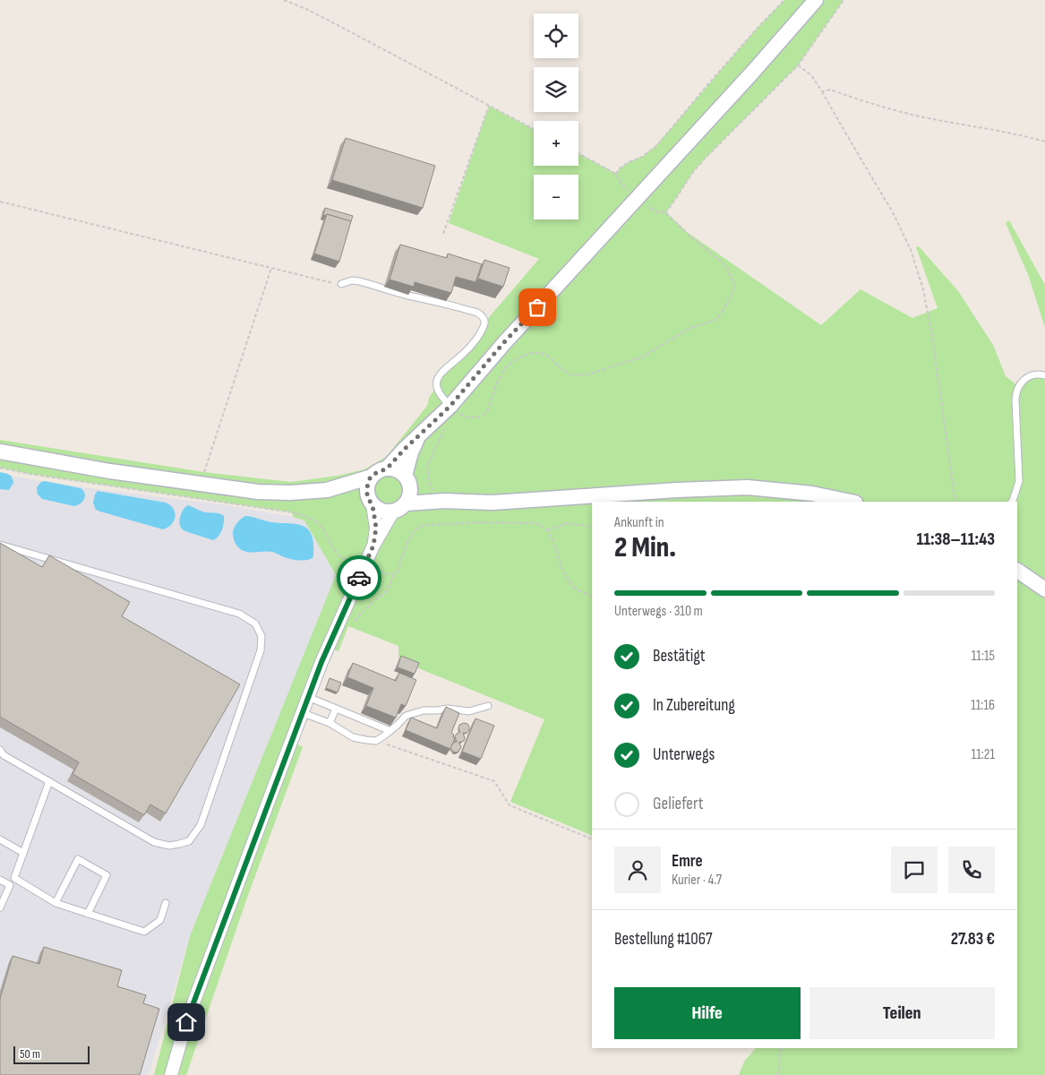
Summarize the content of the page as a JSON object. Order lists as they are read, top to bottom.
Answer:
{
  "scale_bar": "50 m",
  "page": {
    "map_buttons": ["+", "−"],
    "heading": ["2 Min.", "Ankunft in", "11:38–11:43"],
    "panel": [
      "Emre",
      "Kurier · 4.7",
      "Bestellung #1067",
      "27.83 €"
    ],
    "bar": "Unterwegs · 310 m",
    "list": [
      ["Bestätigt", "11:15"],
      ["In Zubereitung", "11:16"],
      ["Unterwegs", "11:21"],
      "Geliefert"
    ],
    "buttons": ["Hilfe", "Teilen"],
    "scale": "50 m"
  }
}
